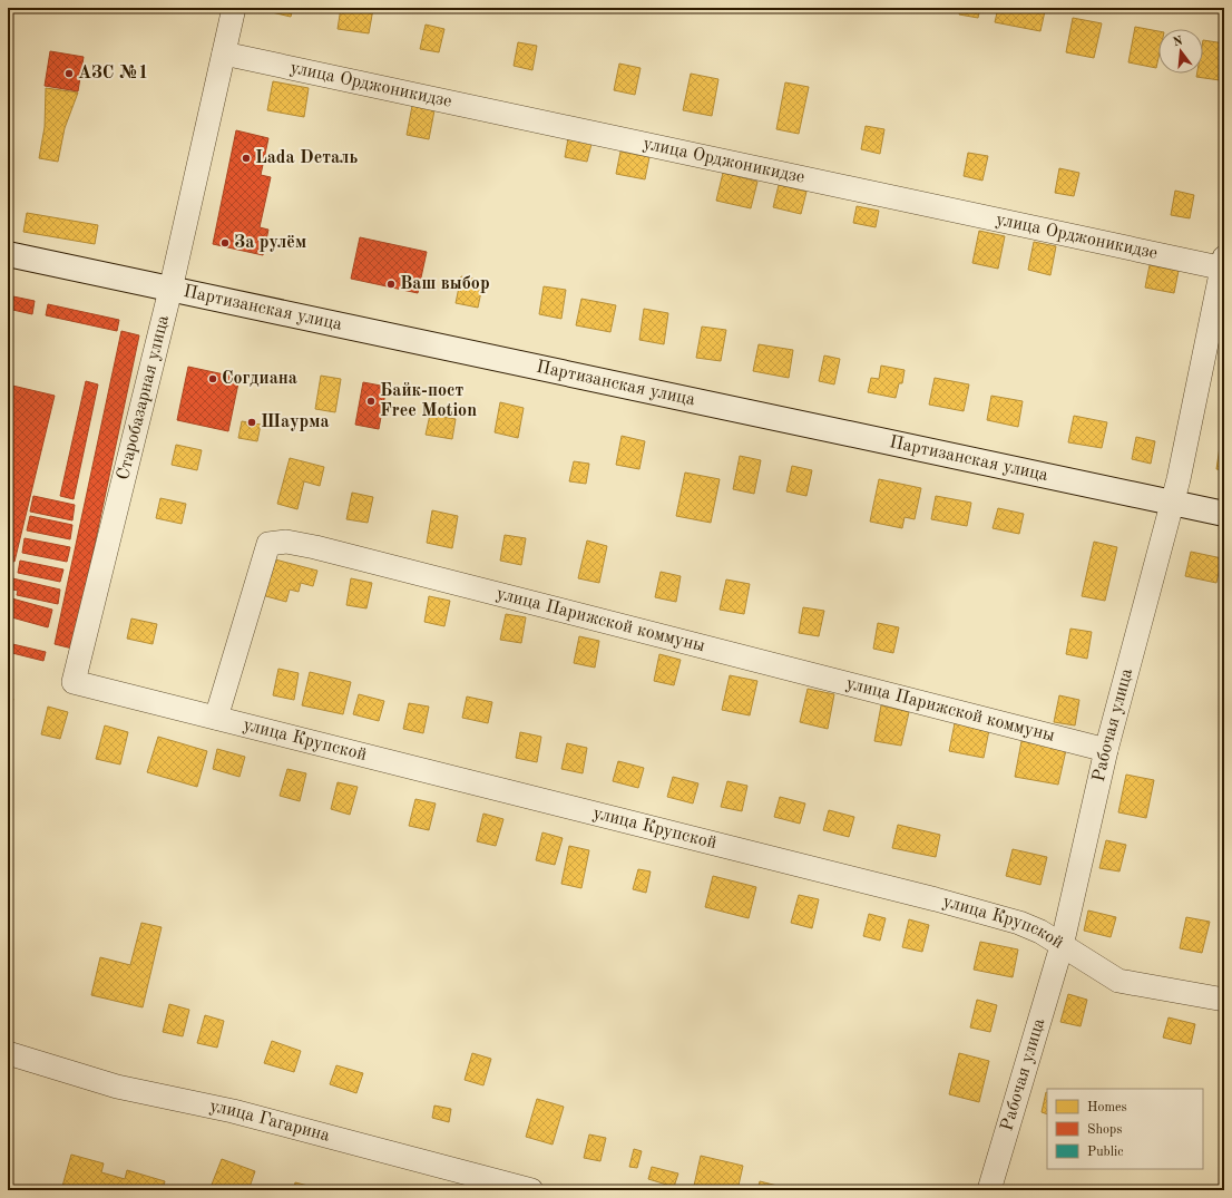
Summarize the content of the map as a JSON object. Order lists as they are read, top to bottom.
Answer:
{
  "streets": {
    "main road": ["Партизанская улица"],
    "street": [
      "улица Орджоникидзе",
      "Старобазарная улица",
      "улица Парижской коммуны",
      "Рабочая улица",
      "улица Крупской",
      "улица Гагарина"
    ]
  },
  "crossings": [
    ["улица Орджоникидзе", "Старобазарная улица"],
    ["улица Орджоникидзе", "Рабочая улица"],
    ["Партизанская улица", "Старобазарная улица"],
    ["Партизанская улица", "Рабочая улица"],
    ["Старобазарная улица", "улица Крупской"],
    ["улица Парижской коммуны", "Рабочая улица"],
    ["улица Парижской коммуны", "улица Крупской"],
    ["Рабочая улица", "улица Крупской"]
  ],
  "places": [
    "АЗС №1",
    "Lada Dеталь",
    "За рулём",
    "Ваш выбор",
    "Согдиана",
    "Байк-пост Free Motion",
    "Шаурма"
  ],
  "legend": ["Homes", "Shops", "Public"],
  "north": "top"
}
